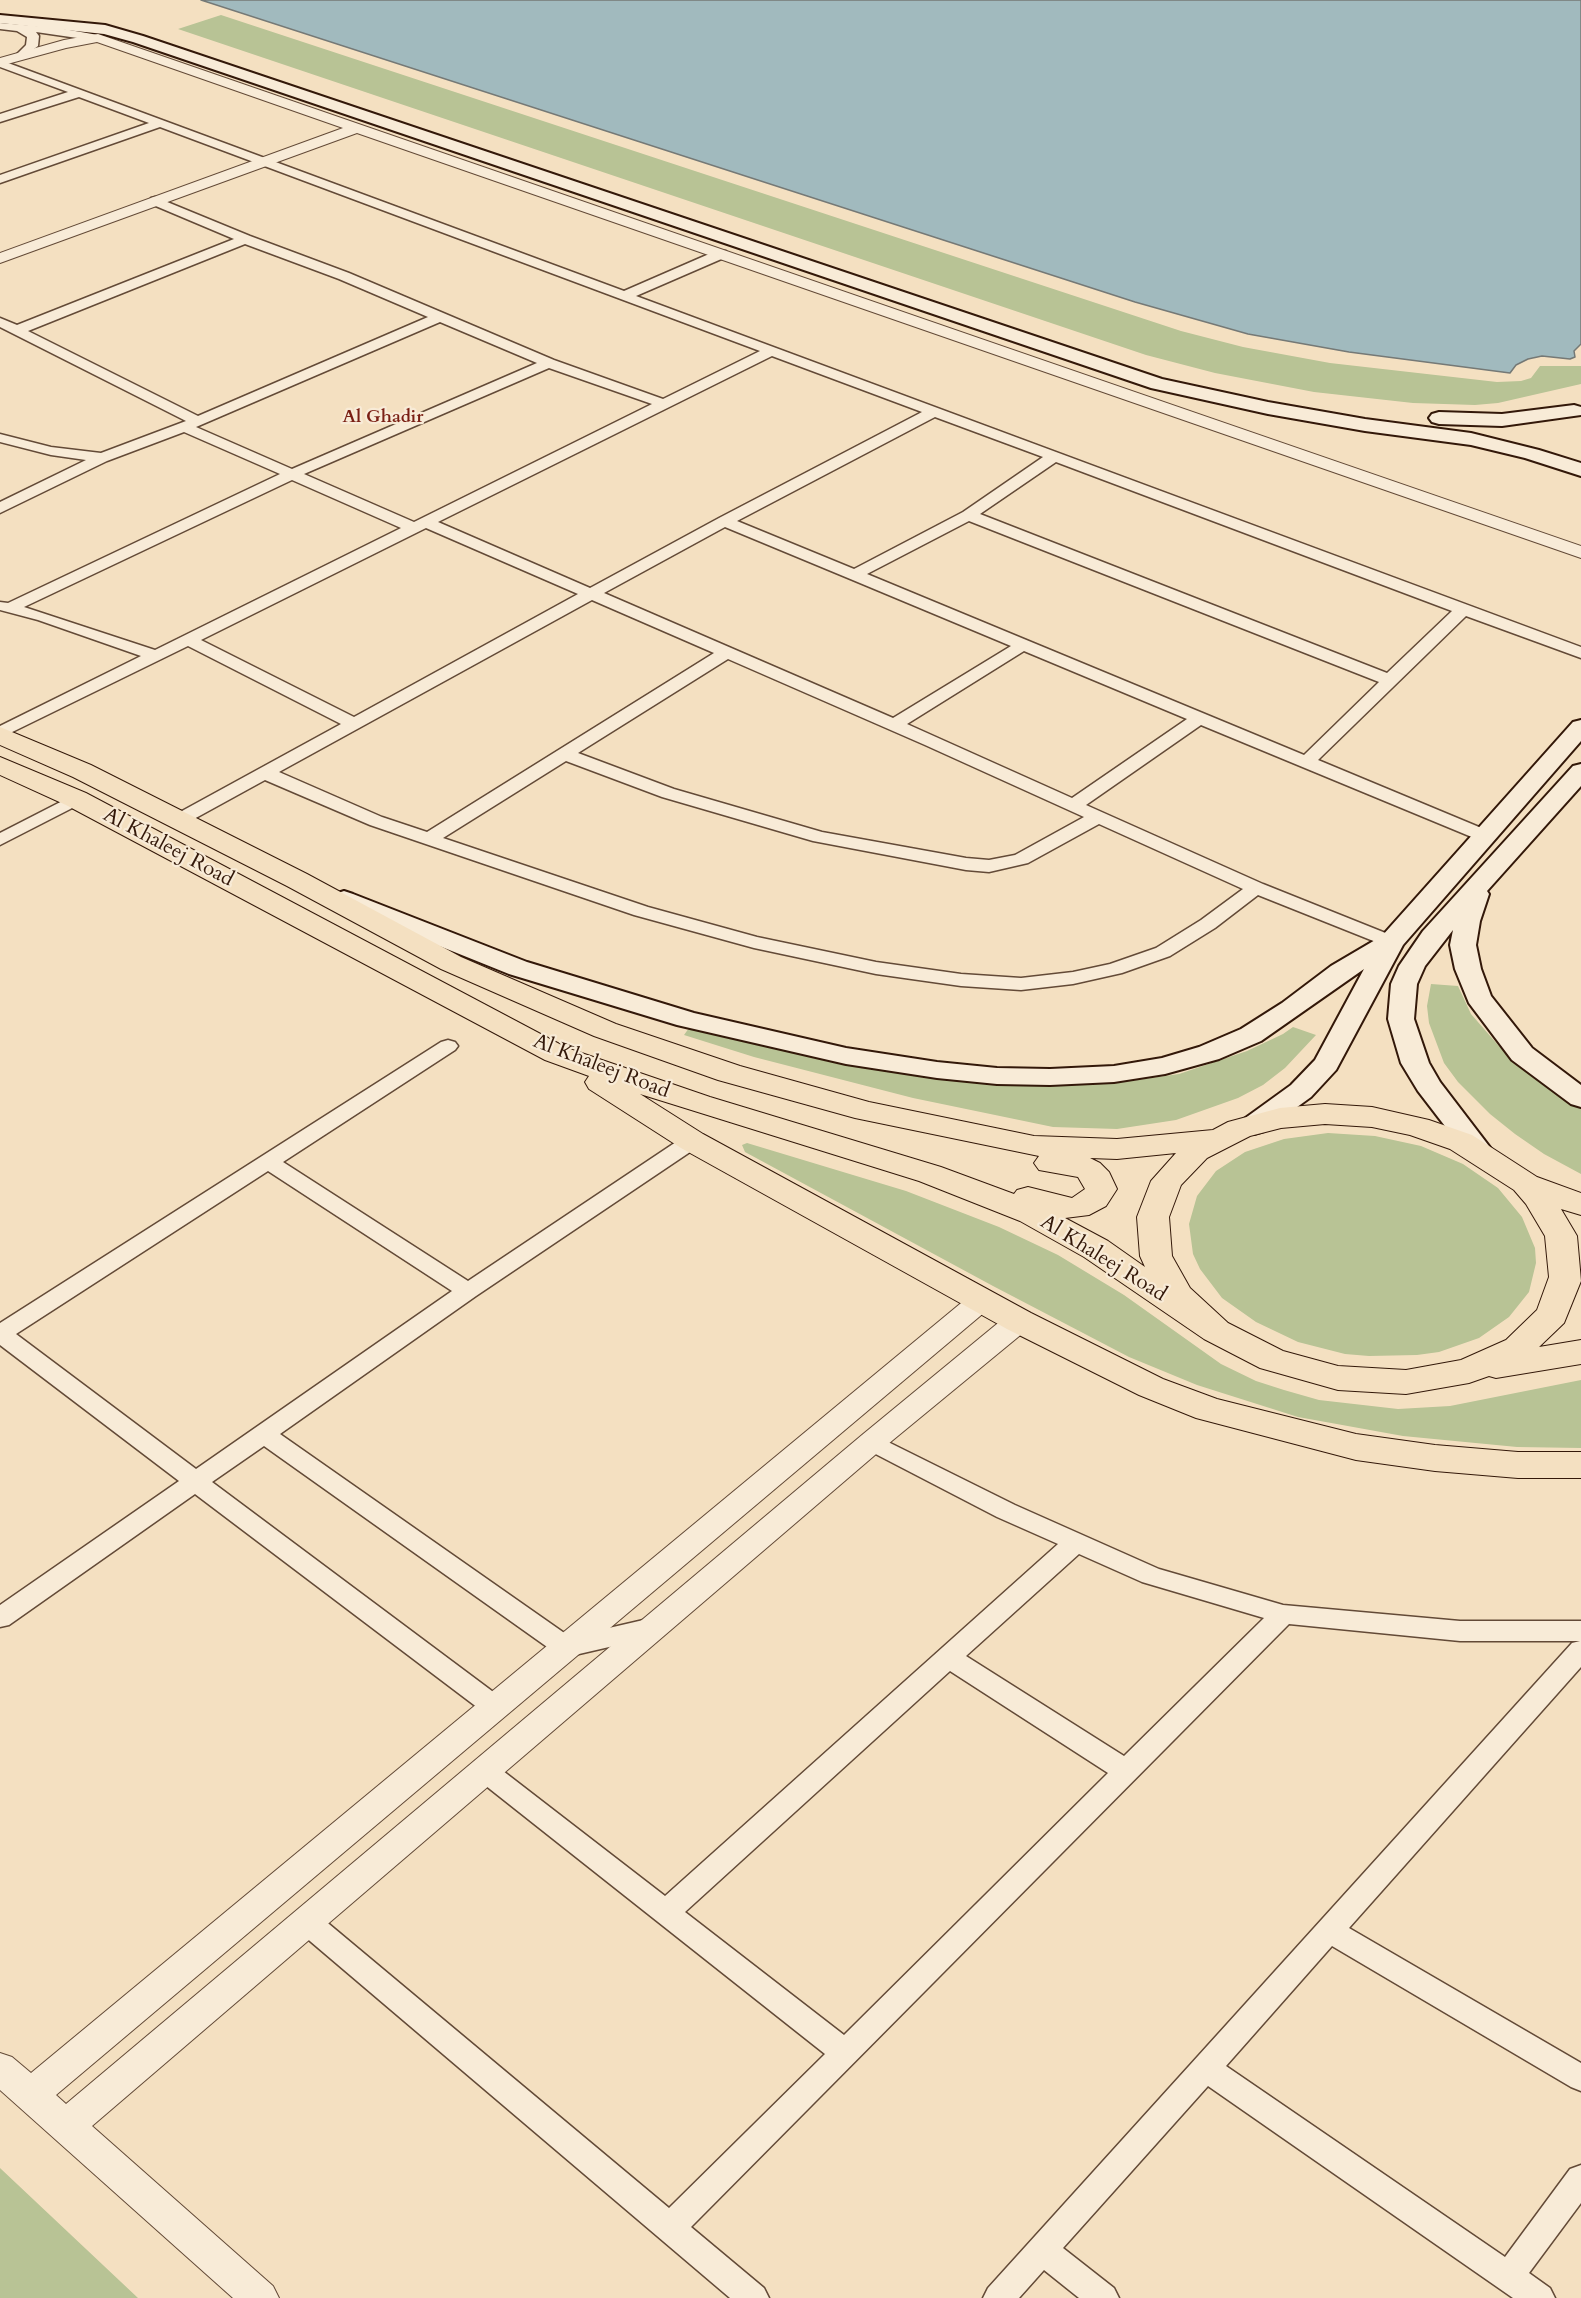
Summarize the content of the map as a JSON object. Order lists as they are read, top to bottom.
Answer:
{
  "streets": {
    "main road": ["Al Khaleej Road"]
  },
  "districts": ["Al Ghadir"]
}
